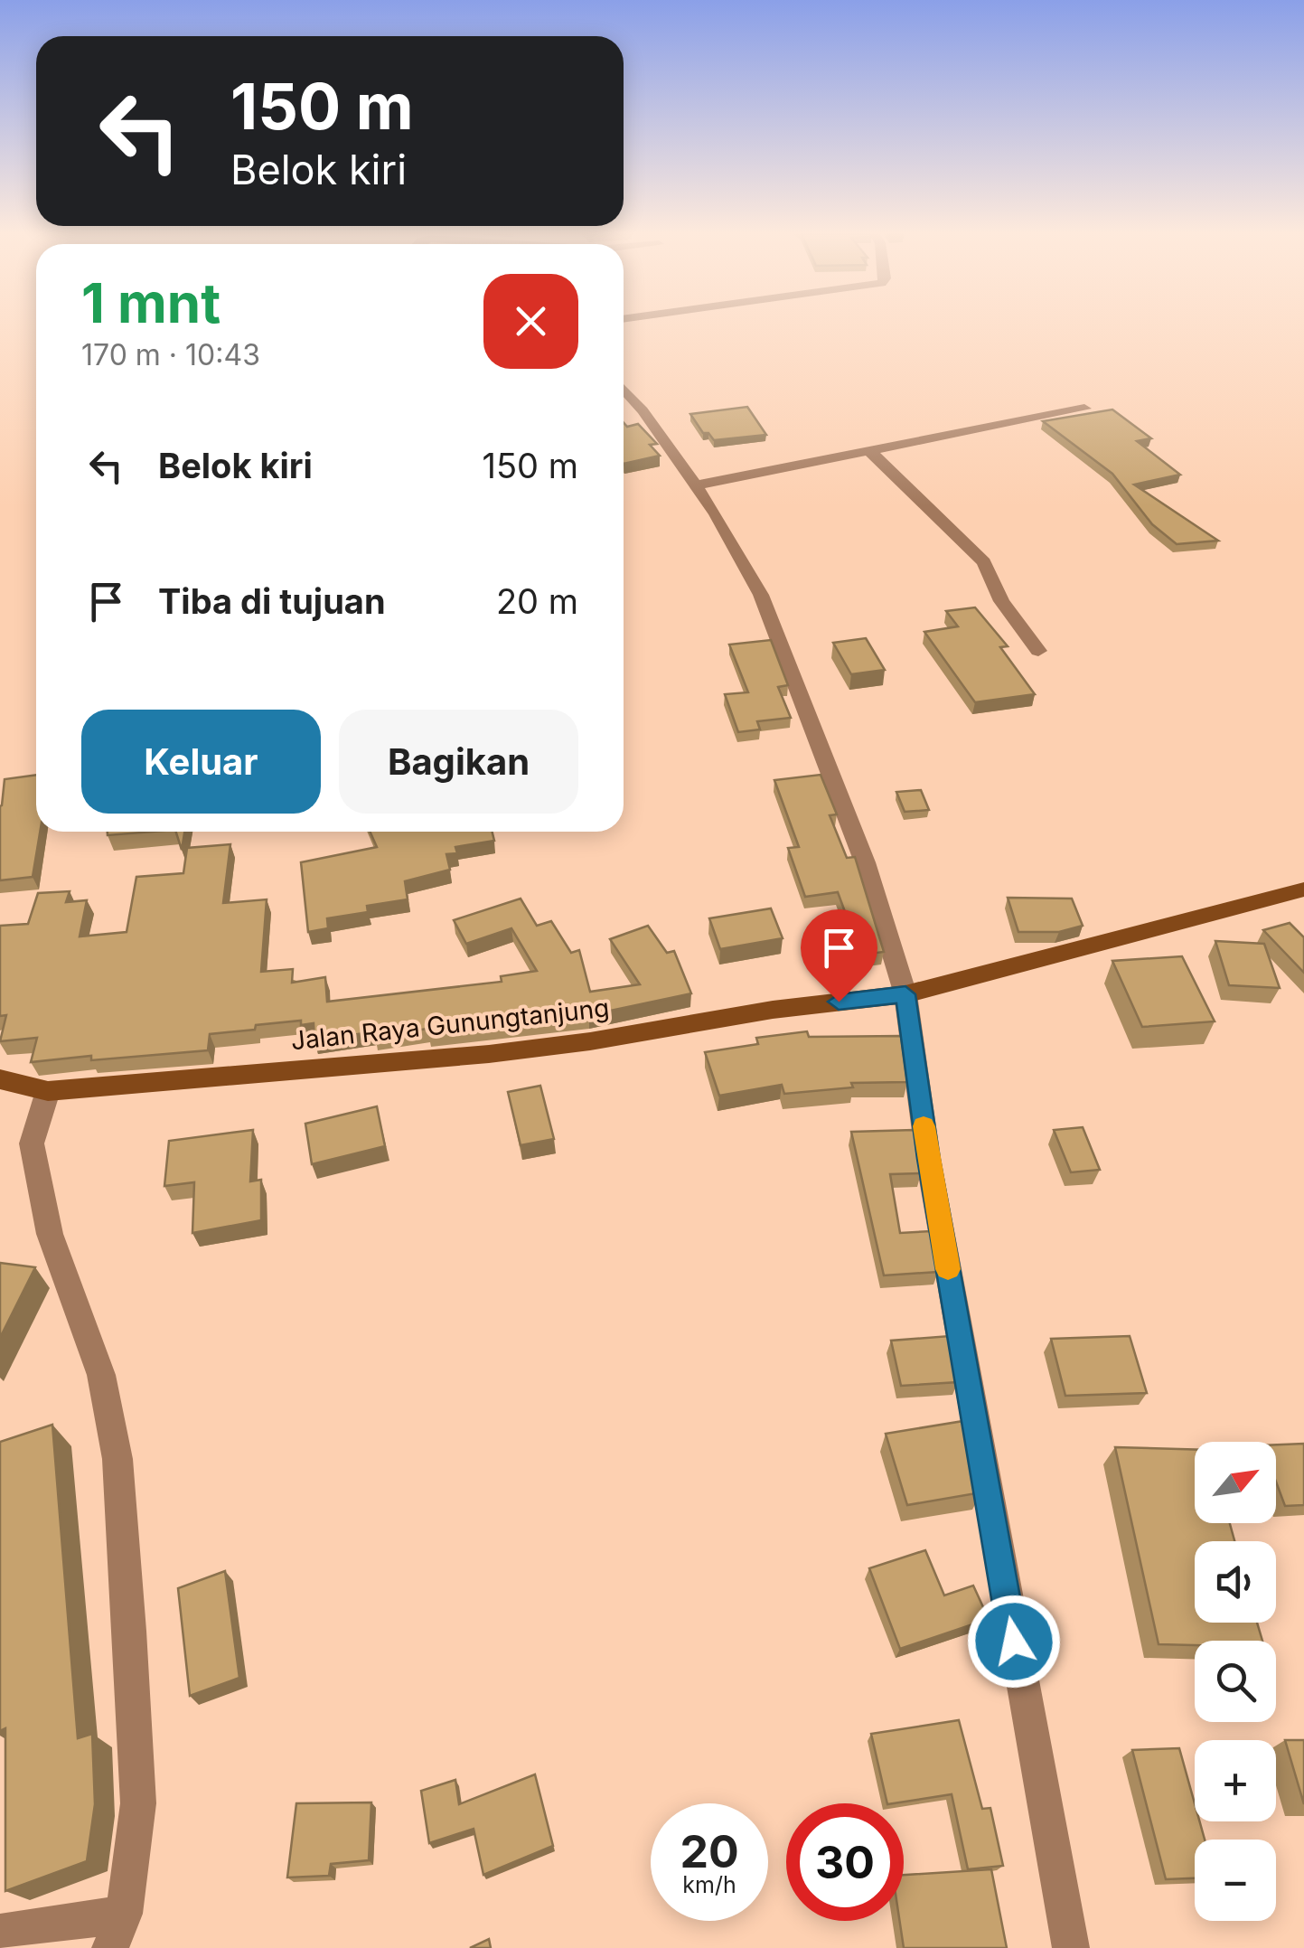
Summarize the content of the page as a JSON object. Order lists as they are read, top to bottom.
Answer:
{
  "streets": {
    "main road": ["Jalan Raya Gunungtanjung"]
  },
  "north": "top right",
  "page": {
    "turn": ["150 m", "Belok kiri"],
    "heading": ["1 mnt", "170 m · 10:43"],
    "list": [
      {
        "name": "Belok kiri",
        "value": "150 m"
      },
      {
        "name": "Tiba di tujuan",
        "value": "20 m"
      }
    ],
    "buttons": ["Keluar", "Bagikan"],
    "map_buttons": ["+", "−"],
    "speed": "20 km/h",
    "limit": "30"
  }
}
